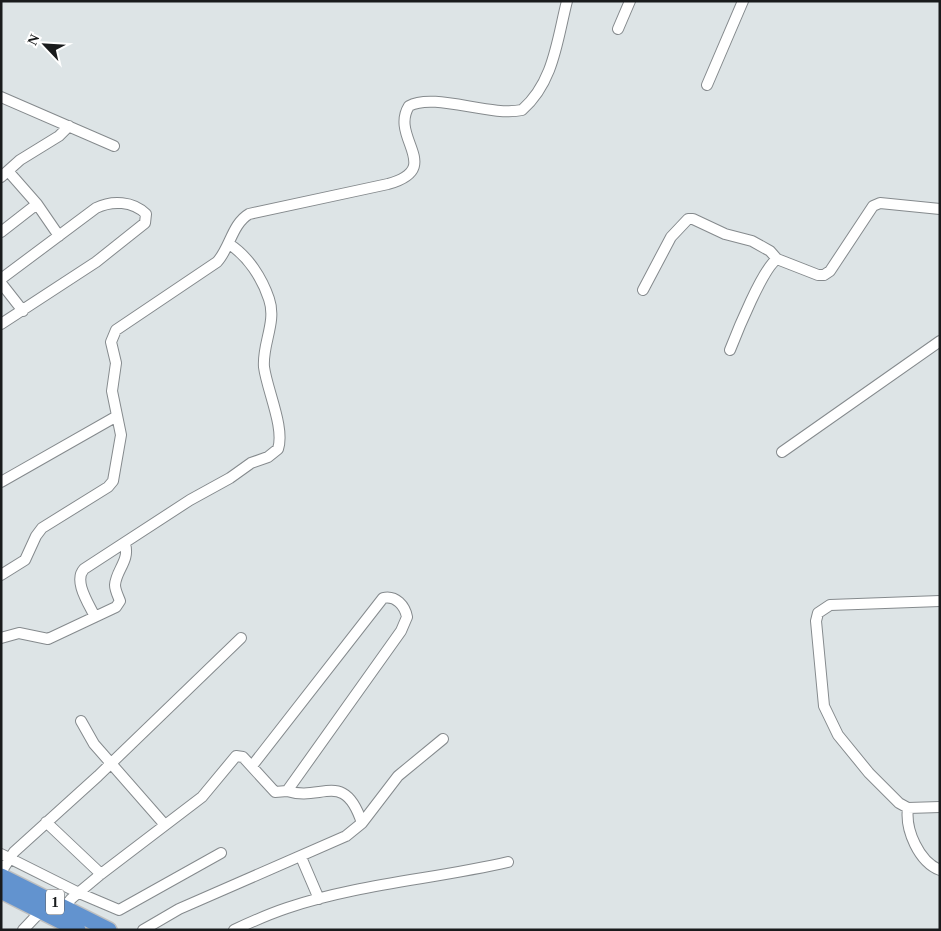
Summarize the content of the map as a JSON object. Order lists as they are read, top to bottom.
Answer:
{
  "streets": {
    "highway": ["1"]
  },
  "north": "top left"
}
